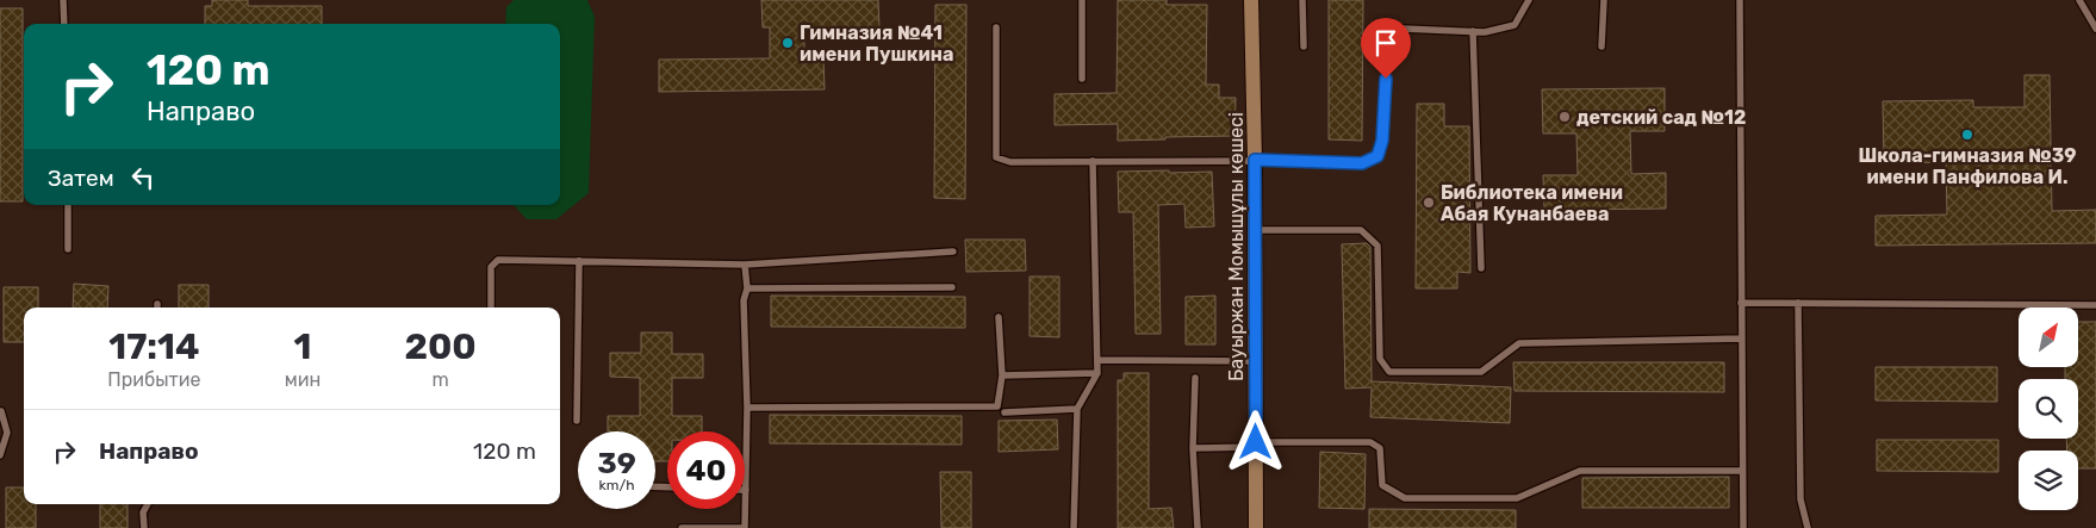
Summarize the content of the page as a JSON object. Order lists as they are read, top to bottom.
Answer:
{
  "streets": {
    "street": ["Бауыржан Момышұлы көшесі"]
  },
  "places": [
    "Гимназия №41 имени Пушкина",
    "детский сад №12",
    "Школа-гимназия №39 имени Панфилова И.",
    "Библиотека имени Абая Кунанбаева"
  ],
  "north": "top right",
  "page": {
    "turn": ["120 m", "Направо"],
    "then": "Затем",
    "eta": [
      "17:14",
      "Прибытие",
      "1",
      "мин",
      "200",
      "m"
    ],
    "list": [
      {
        "name": "Направо",
        "value": "120 m"
      }
    ],
    "speed": "39 km/h",
    "limit": "40"
  }
}
